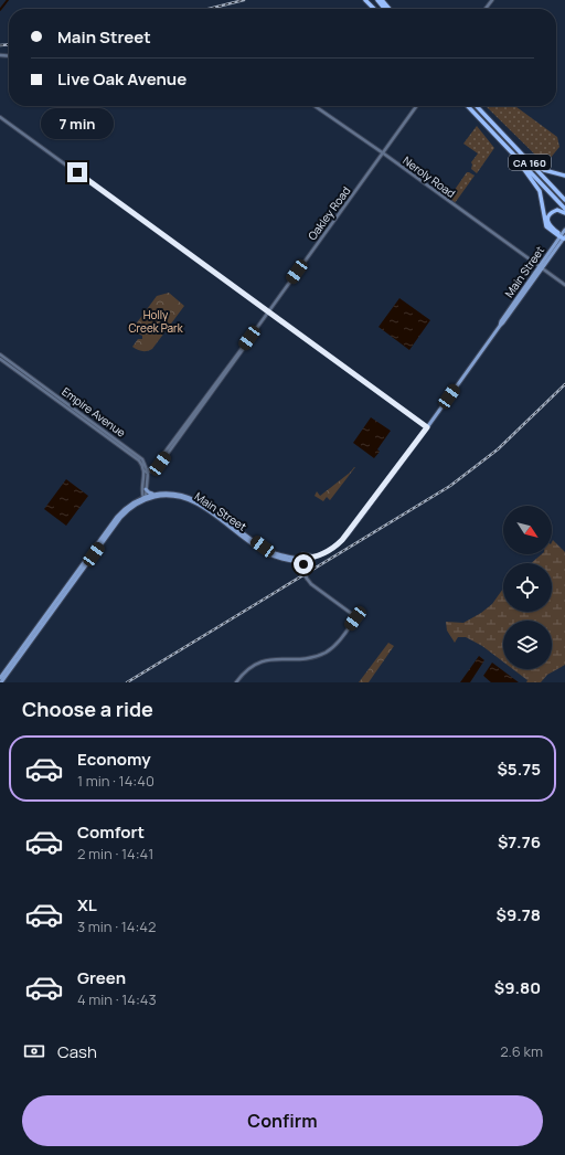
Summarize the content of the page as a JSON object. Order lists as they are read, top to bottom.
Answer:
{
  "streets": {
    "highway": ["CA 160"],
    "main road": ["Main Street"],
    "street": ["Neroly Road", "Oakley Road", "Empire Avenue"]
  },
  "crossings": [
    ["Neroly Road", "Oakley Road"],
    ["Neroly Road", "Main Street"],
    ["Oakley Road", "Empire Avenue"]
  ],
  "parks": ["Holly Creek Park"],
  "north": "bottom right",
  "page": {
    "banner": ["Main Street", "Live Oak Avenue"],
    "bubble": "7 min",
    "heading": "Choose a ride",
    "list": [
      {
        "name": "Economy",
        "note": "1 min · 14:40",
        "value": "$5.75"
      },
      {
        "name": "Comfort",
        "note": "2 min · 14:41",
        "value": "$7.76"
      },
      {
        "name": "XL",
        "note": "3 min · 14:42",
        "value": "$9.78"
      },
      {
        "name": "Green",
        "note": "4 min · 14:43",
        "value": "$9.80"
      }
    ],
    "pay": ["Cash", "2.6 km"],
    "buttons": "Confirm"
  }
}
